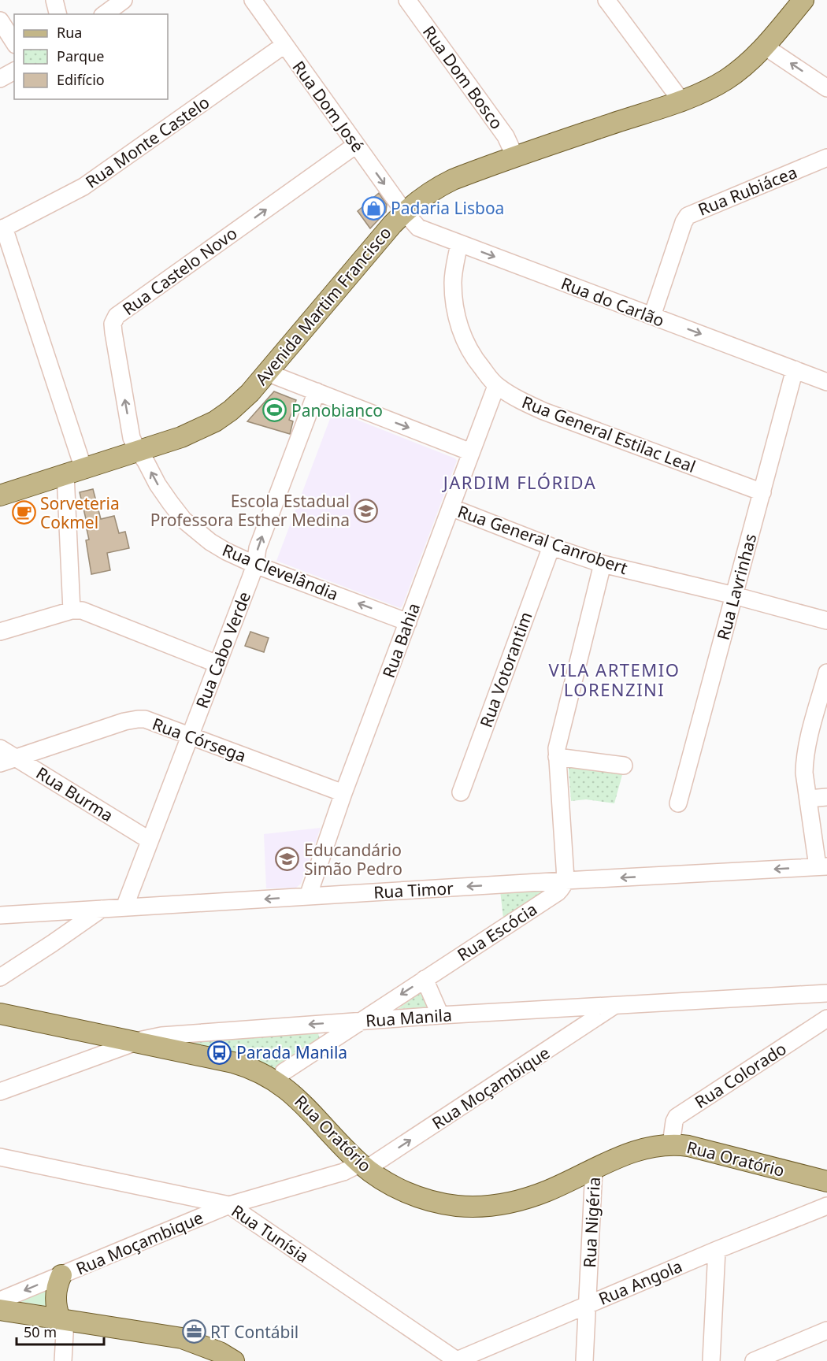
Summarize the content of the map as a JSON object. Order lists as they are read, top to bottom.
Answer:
{
  "streets": {
    "main road": ["Avenida Martim Francisco", "Rua Oratório"],
    "street": [
      "Rua Dom Bosco",
      "Rua Dom José",
      "Rua Monte Castelo",
      "Rua Rubiácea",
      "Rua Castelo Novo",
      "Rua do Carlão",
      "Rua General Estilac Leal",
      "Rua General Canrobert",
      "Rua Clevelândia",
      "Rua Lavrinhas",
      "Rua Bahia",
      "Rua Cabo Verde",
      "Rua Votorantim",
      "Rua Córsega",
      "Rua Burma",
      "Rua Timor",
      "Rua Escócia",
      "Rua Manila",
      "Rua Colorado",
      "Rua Moçambique",
      "Rua Nigéria",
      "Rua Tunísia",
      "Rua Angola"
    ]
  },
  "crossings": [
    ["Rua Dom Bosco", "Avenida Martim Francisco"],
    ["Rua Dom José", "Rua Monte Castelo"],
    ["Rua Dom José", "Rua Castelo Novo"],
    ["Rua Dom José", "Rua do Carlão"],
    ["Rua Dom José", "Avenida Martim Francisco"],
    ["Rua Monte Castelo", "Avenida Martim Francisco"],
    ["Rua Rubiácea", "Rua do Carlão"],
    ["Rua Castelo Novo", "Avenida Martim Francisco"],
    ["Rua Castelo Novo", "Rua Clevelândia"],
    ["Rua do Carlão", "Avenida Martim Francisco"],
    ["Rua do Carlão", "Rua General Estilac Leal"],
    ["Rua do Carlão", "Rua Lavrinhas"],
    ["Avenida Martim Francisco", "Rua Clevelândia"],
    ["Rua General Estilac Leal", "Rua Lavrinhas"],
    ["Rua General Estilac Leal", "Rua Bahia"],
    ["Rua General Canrobert", "Rua Lavrinhas"],
    ["Rua General Canrobert", "Rua Bahia"],
    ["Rua General Canrobert", "Rua Votorantim"],
    ["Rua Clevelândia", "Rua Bahia"],
    ["Rua Clevelândia", "Rua Cabo Verde"],
    ["Rua Bahia", "Rua Córsega"],
    ["Rua Bahia", "Rua Timor"],
    ["Rua Cabo Verde", "Rua Córsega"],
    ["Rua Cabo Verde", "Rua Burma"],
    ["Rua Cabo Verde", "Rua Timor"],
    ["Rua Córsega", "Rua Burma"],
    ["Rua Timor", "Rua Escócia"],
    ["Rua Escócia", "Rua Manila"],
    ["Rua Manila", "Rua Moçambique"],
    ["Rua Manila", "Rua Oratório"],
    ["Rua Colorado", "Rua Oratório"],
    ["Rua Moçambique", "Rua Oratório"],
    ["Rua Moçambique", "Rua Tunísia"],
    ["Rua Oratório", "Rua Nigéria"],
    ["Rua Nigéria", "Rua Angola"],
    ["Rua Tunísia", "Rua Angola"]
  ],
  "one_way": ["Rua Castelo Novo", "Rua do Carlão", "Rua Timor"],
  "districts": ["JARDIM FLÓRIDA", "VILA ARTEMIO LORENZINI"],
  "places": {
    "shop": ["Padaria Lisboa"],
    "sports": ["Panobianco"],
    "school or university": ["Escola Estadual Professora Esther Medina", "Educandário Simão Pedro"],
    "cafe": ["Sorveteria Cokmel"],
    "bus stop": ["Parada Manila"],
    "office": ["RT Contábil"]
  },
  "legend": ["Rua", "Parque", "Edifício"],
  "scale_bar": "50 m"
}
